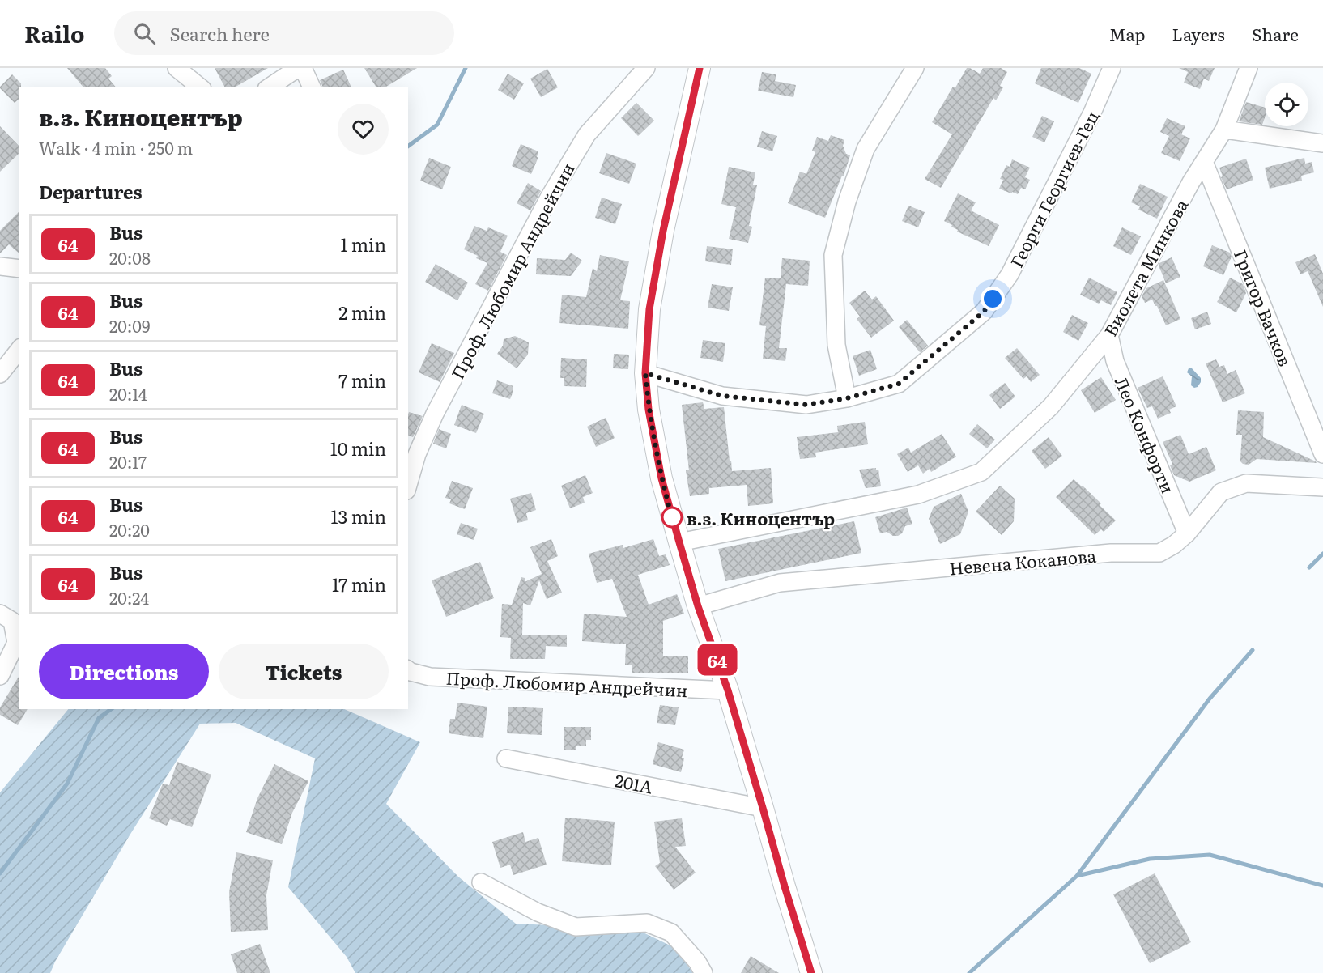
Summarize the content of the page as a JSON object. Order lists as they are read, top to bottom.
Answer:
{
  "streets": {
    "street": [
      "Георги Георгиев-Гец",
      "Виолета Минкова",
      "Проф. Любомир Андрейчин",
      "Григор Вачков",
      "Лео Конфорти",
      "Невена Коканова",
      "201А"
    ]
  },
  "crossings": [
    ["Виолета Минкова", "Григор Вачков"],
    ["Виолета Минкова", "Лео Конфорти"],
    ["Лео Конфорти", "Невена Коканова"]
  ],
  "places": ["в.з. Киноцентър"],
  "lines": ["bus line 64"],
  "page": {
    "header": "Railo",
    "search": "Search here",
    "nav": ["Map", "Layers", "Share"],
    "on_map": "64",
    "heading": [
      ["в.з. Киноцентър", "Walk · 4 min · 250 m"],
      "Departures"
    ],
    "list": [
      {
        "mark": "64",
        "name": "Bus",
        "note": "20:08",
        "value": "1 min"
      },
      {
        "mark": "64",
        "name": "Bus",
        "note": "20:09",
        "value": "2 min"
      },
      {
        "mark": "64",
        "name": "Bus",
        "note": "20:14",
        "value": "7 min"
      },
      {
        "mark": "64",
        "name": "Bus",
        "note": "20:17",
        "value": "10 min"
      },
      {
        "mark": "64",
        "name": "Bus",
        "note": "20:20",
        "value": "13 min"
      },
      {
        "mark": "64",
        "name": "Bus",
        "note": "20:24",
        "value": "17 min"
      }
    ],
    "buttons": ["Directions", "Tickets"]
  }
}
